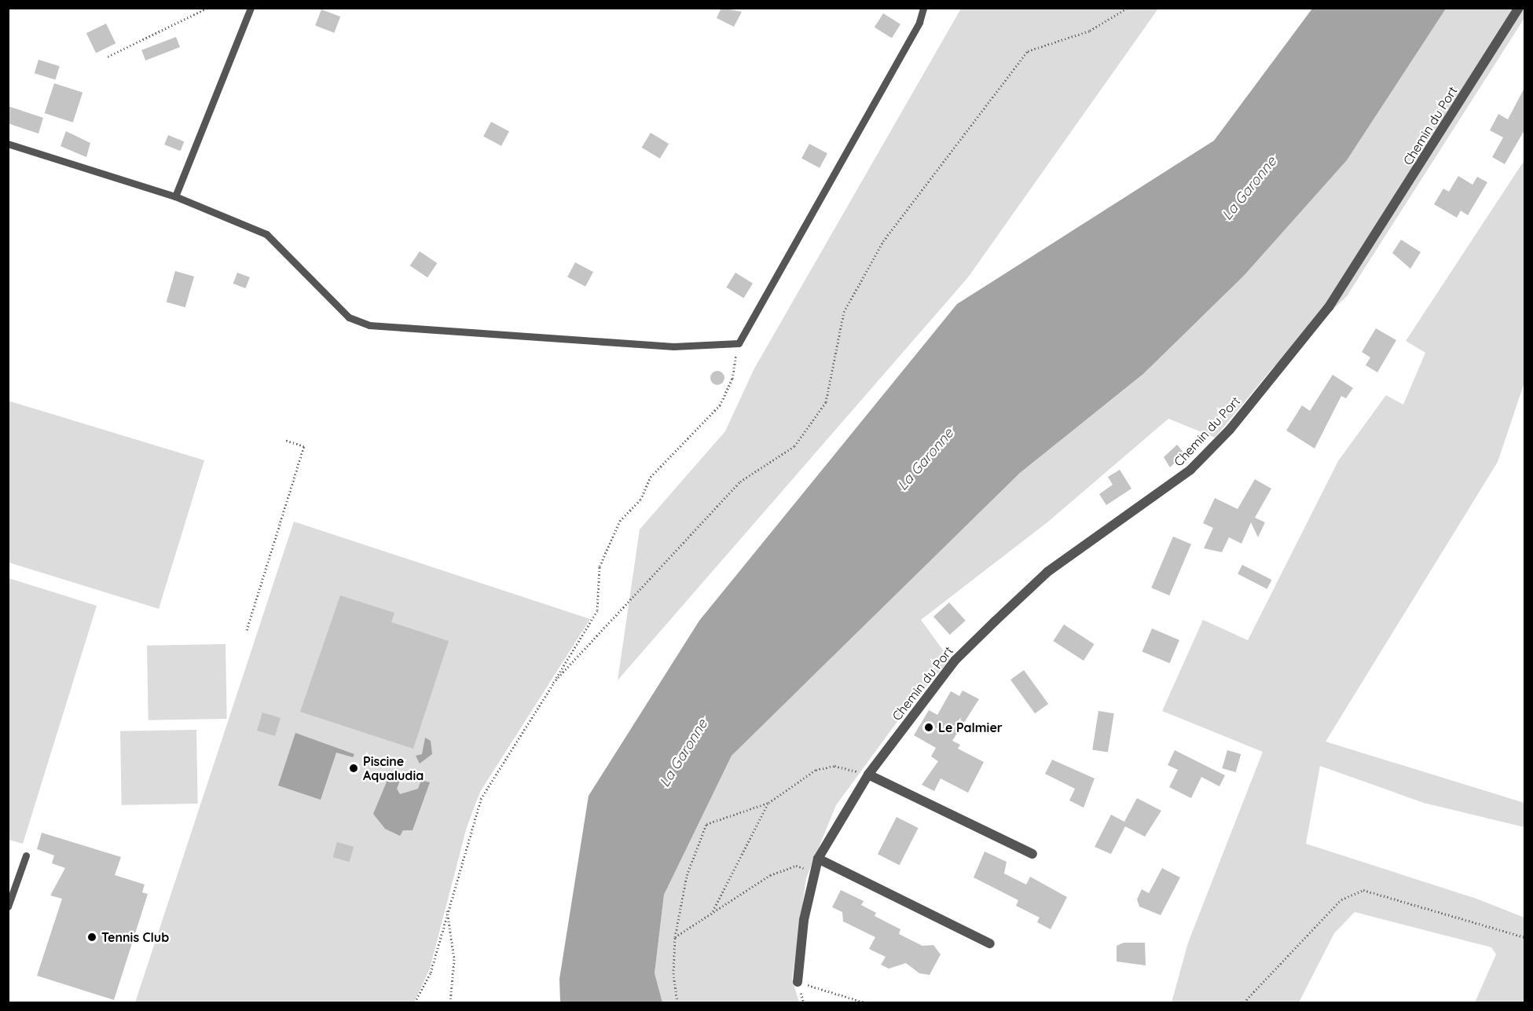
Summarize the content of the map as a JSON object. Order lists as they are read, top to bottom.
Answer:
{
  "streets": {
    "street": ["Chemin du Port"]
  },
  "water": ["La Garonne"],
  "places": ["Le Palmier", "Piscine Aqualudia", "Tennis Club"]
}
